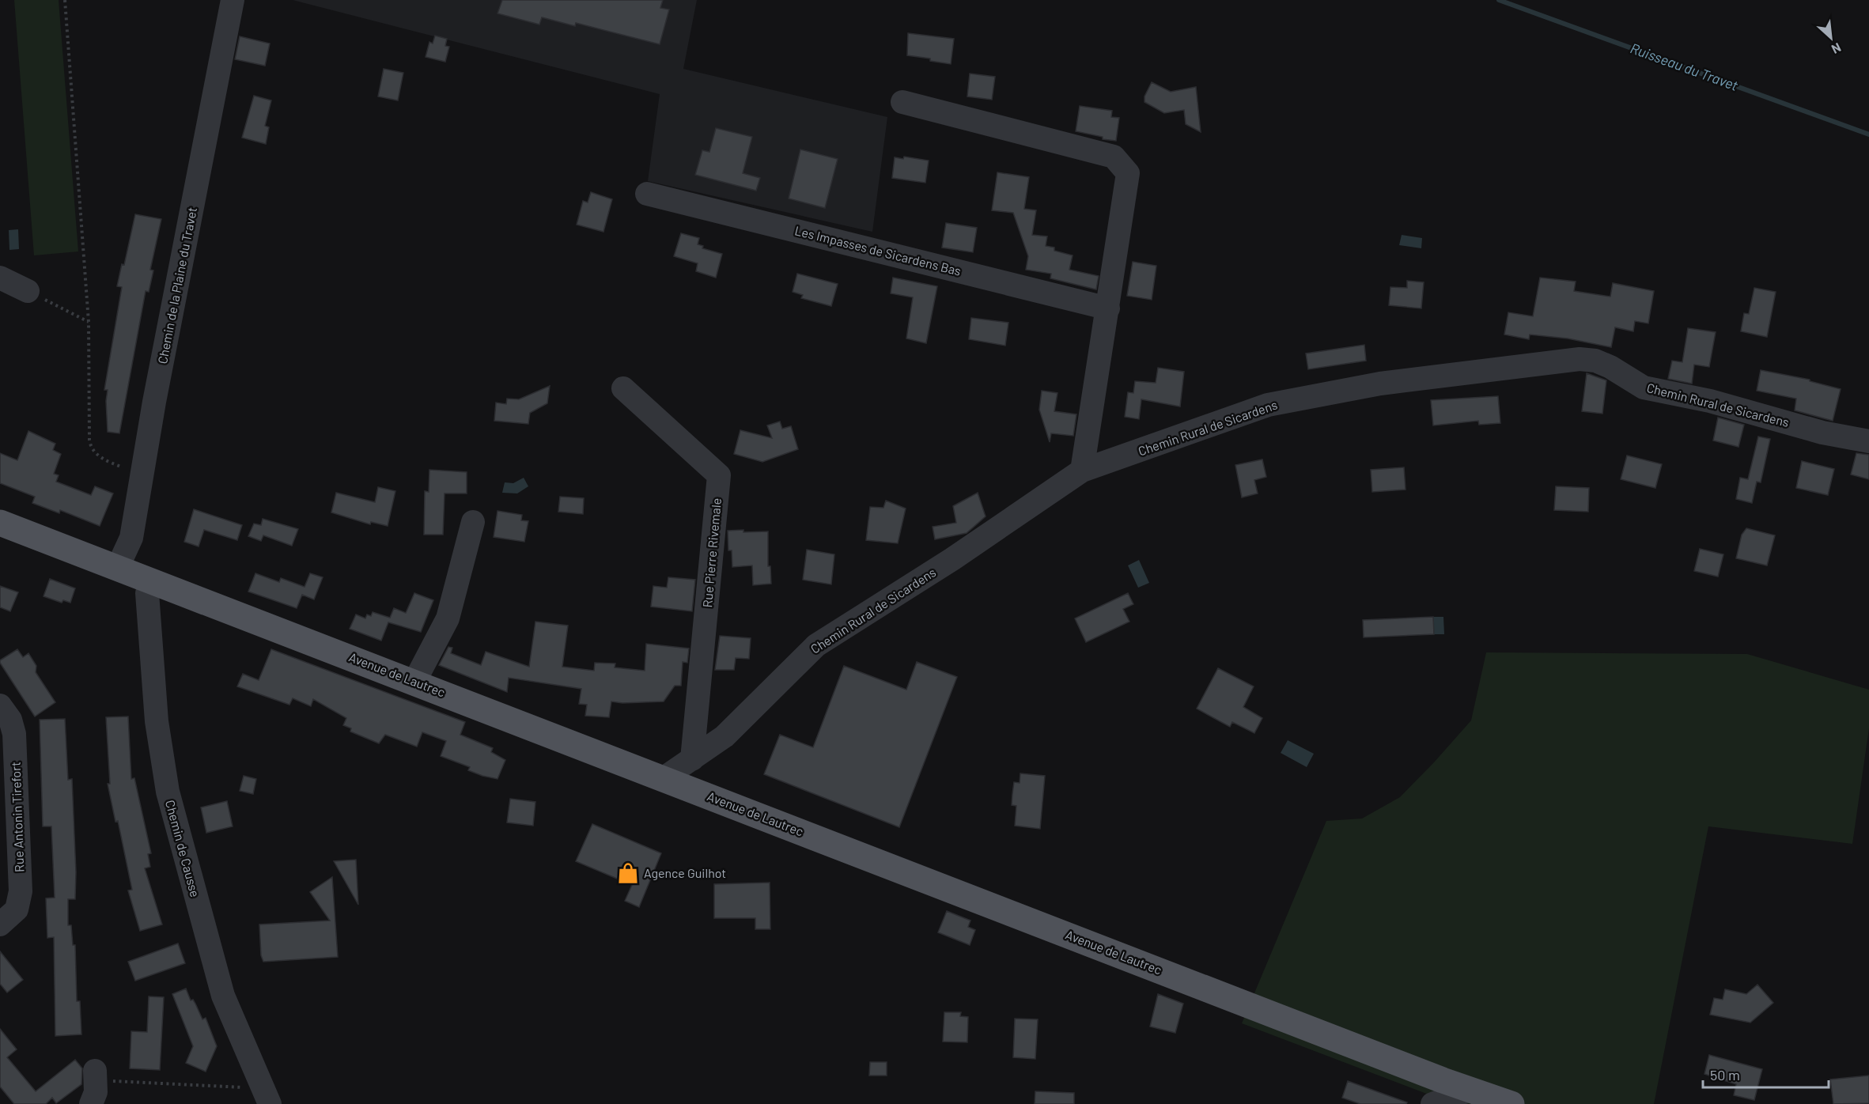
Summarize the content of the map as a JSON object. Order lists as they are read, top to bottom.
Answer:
{
  "streets": {
    "main road": ["Avenue de Lautrec"],
    "street": [
      "Les Impasses de Sicardens Bas",
      "Chemin de la Plaine du Travet",
      "Chemin Rural de Sicardens",
      "Rue Pierre Rivemale",
      "Rue Antonin Tirefort",
      "Chemin de Causse"
    ]
  },
  "crossings": [
    ["Chemin de la Plaine du Travet", "Avenue de Lautrec"],
    ["Chemin Rural de Sicardens", "Rue Pierre Rivemale"],
    ["Chemin Rural de Sicardens", "Avenue de Lautrec"],
    ["Avenue de Lautrec", "Chemin de Causse"]
  ],
  "water": ["Ruisseau du Travet"],
  "places": {
    "shop": ["Agence Guilhot"]
  },
  "scale_bar": "50 m",
  "north": "bottom right"
}
